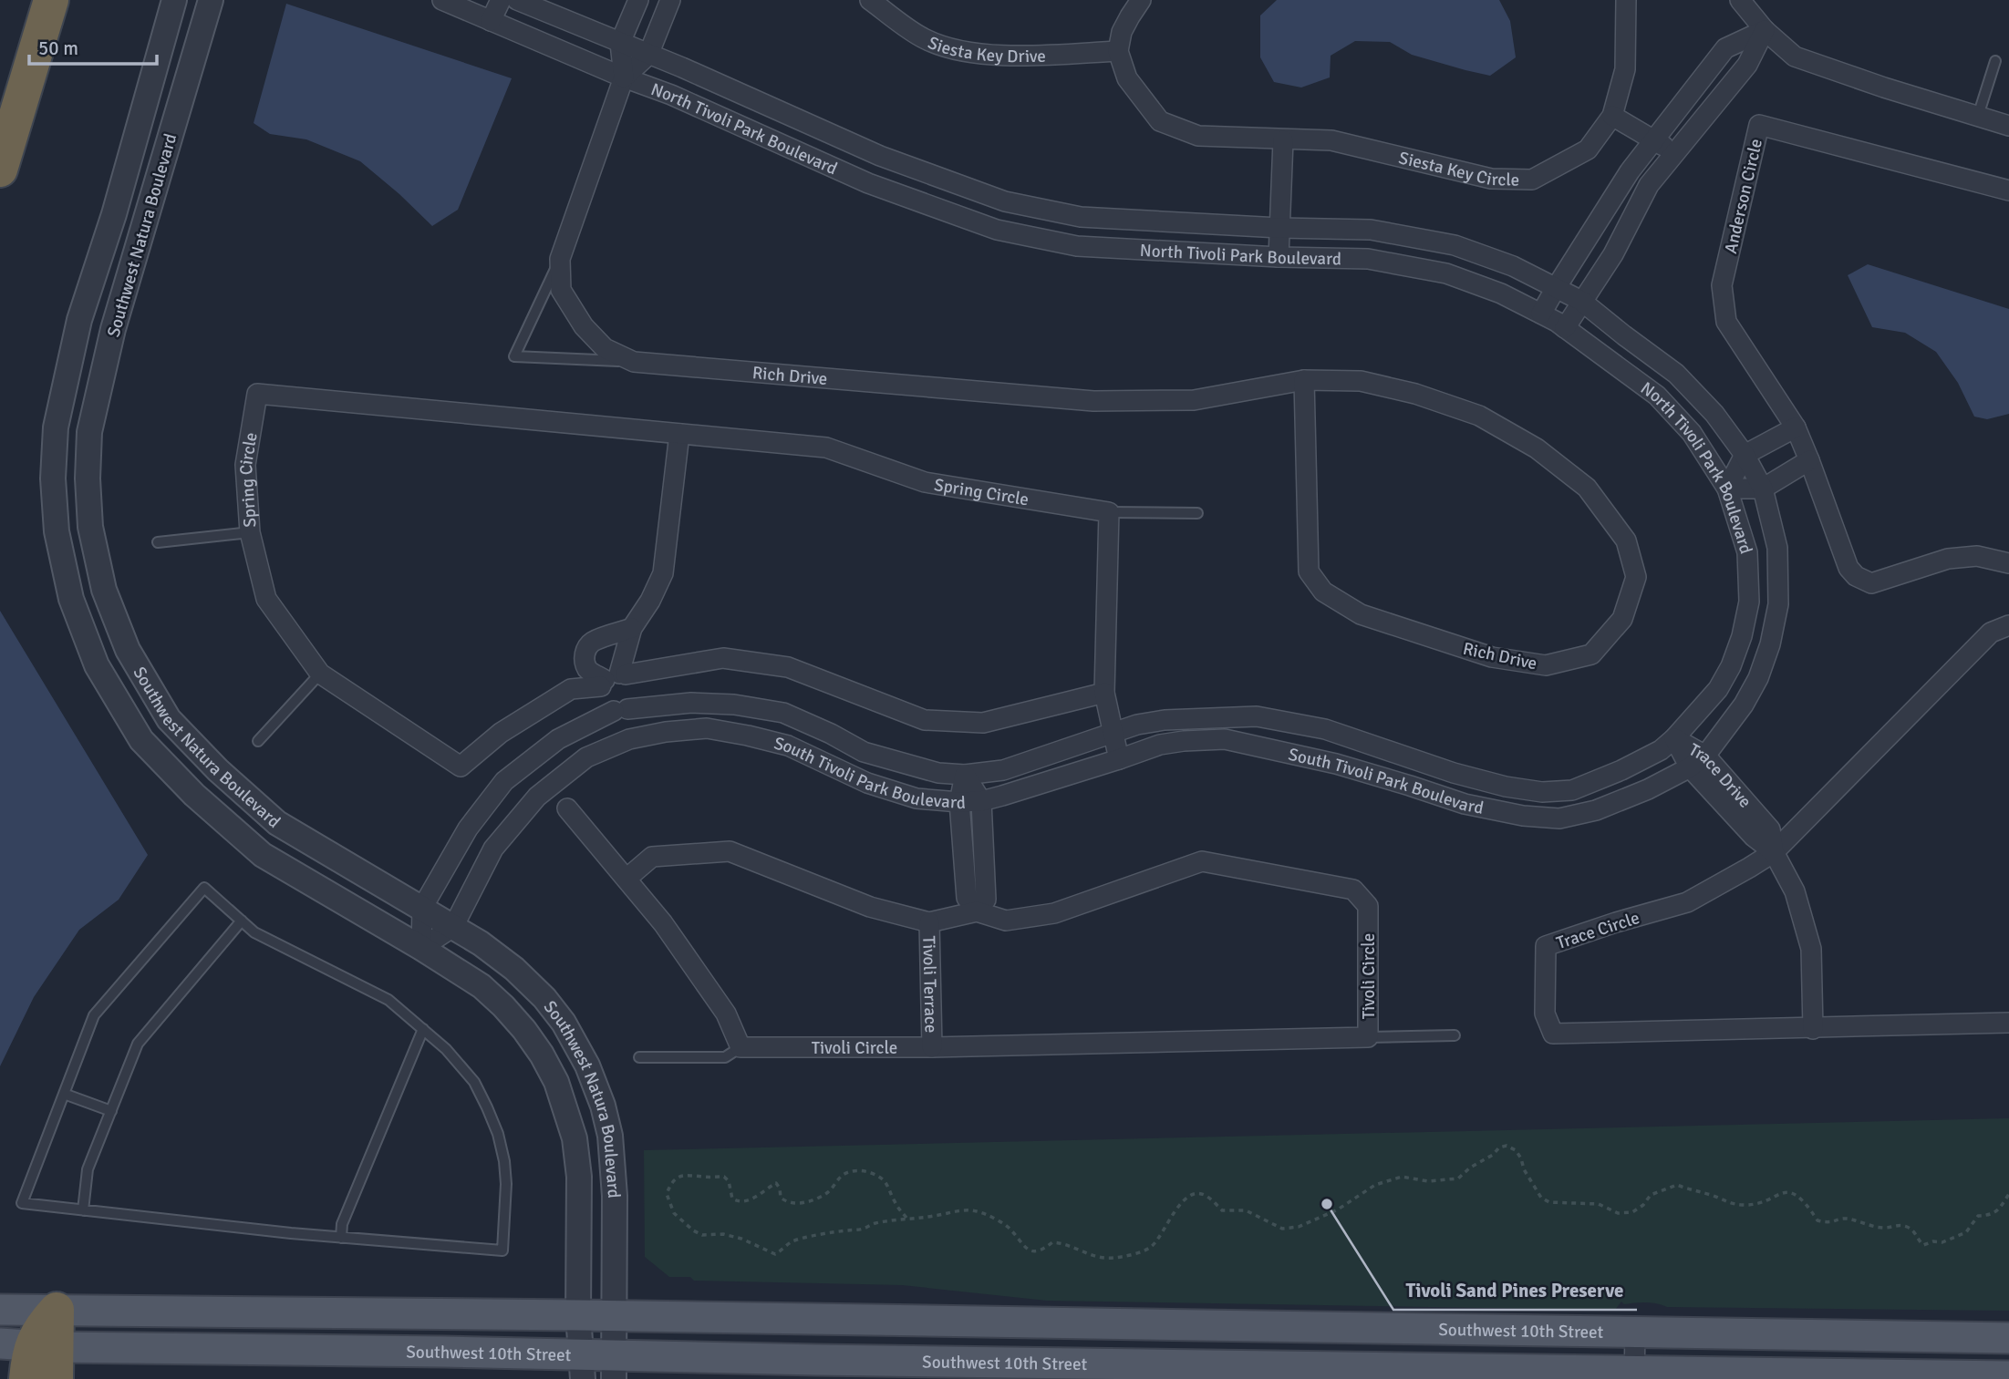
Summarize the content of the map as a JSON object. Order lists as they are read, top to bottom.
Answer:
{
  "streets": {
    "main road": ["Southwest 10th Street"],
    "street": [
      "Siesta Key Drive",
      "North Tivoli Park Boulevard",
      "Siesta Key Circle",
      "Anderson Circle",
      "Southwest Natura Boulevard",
      "Rich Drive",
      "Spring Circle",
      "South Tivoli Park Boulevard",
      "Trace Drive",
      "Trace Circle",
      "Tivoli Circle",
      "Tivoli Terrace"
    ]
  },
  "crossings": [
    ["Siesta Key Drive", "Siesta Key Circle"],
    ["North Tivoli Park Boulevard", "Rich Drive"],
    ["North Tivoli Park Boulevard", "South Tivoli Park Boulevard"],
    ["North Tivoli Park Boulevard", "Trace Drive"],
    ["Southwest Natura Boulevard", "South Tivoli Park Boulevard"],
    ["Southwest Natura Boulevard", "Southwest 10th Street"],
    ["Spring Circle", "South Tivoli Park Boulevard"],
    ["South Tivoli Park Boulevard", "Trace Drive"],
    ["Trace Drive", "Trace Circle"],
    ["Tivoli Circle", "Tivoli Terrace"]
  ],
  "places": ["Tivoli Sand Pines Preserve"],
  "scale_bar": "50 m"
}
